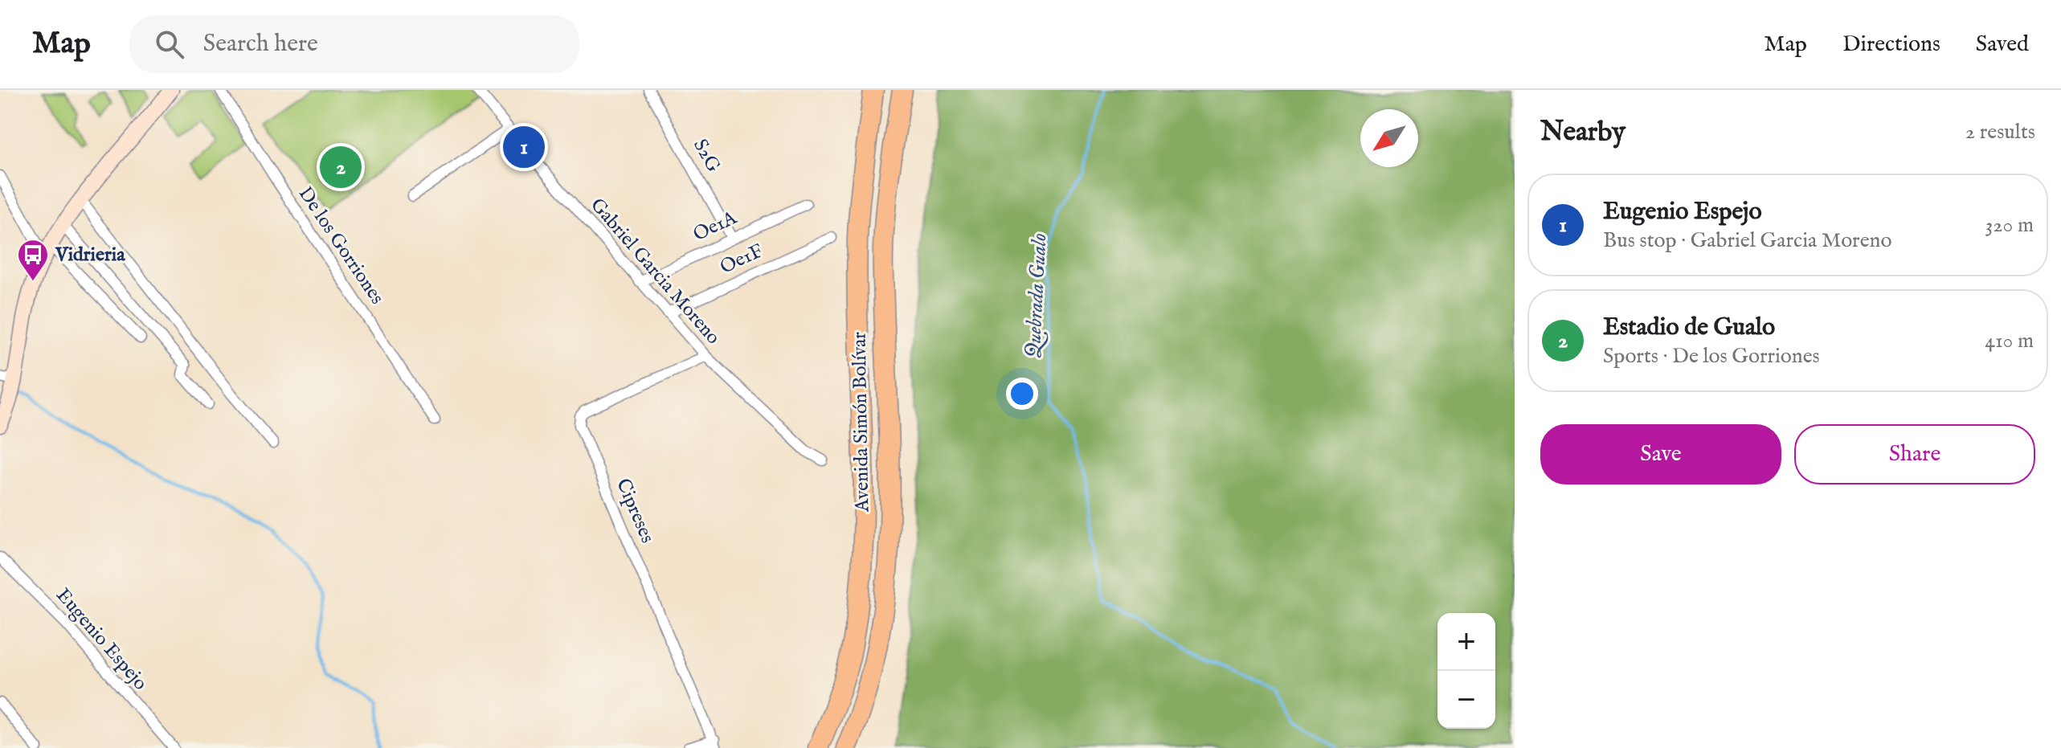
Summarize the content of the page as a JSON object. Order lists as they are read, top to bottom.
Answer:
{
  "streets": {
    "highway": ["Avenida Simón Bolívar"],
    "street": [
      "S2G",
      "Oe1A",
      "De los Gorriones",
      "Oe1F",
      "Gabriel Garcia Moreno",
      "Cipreses",
      "Eugenio Espejo"
    ]
  },
  "crossings": [
    ["S2G", "Oe1A"],
    ["Oe1A", "Gabriel Garcia Moreno"],
    ["Oe1F", "Gabriel Garcia Moreno"],
    ["Gabriel Garcia Moreno", "Cipreses"]
  ],
  "water": ["Quebrada Gualo"],
  "places": {
    "bus stop": ["Vidrieria"]
  },
  "north": "bottom left",
  "page": {
    "header": "Map",
    "search": "Search here",
    "nav": ["Map", "Directions", "Saved"],
    "heading": ["Nearby", "2 results"],
    "pins": ["1", "2"],
    "list": [
      {
        "mark": "1",
        "name": "Eugenio Espejo",
        "note": "Bus stop · Gabriel Garcia Moreno",
        "value": "320 m"
      },
      {
        "mark": "2",
        "name": "Estadio de Gualo",
        "note": "Sports · De los Gorriones",
        "value": "410 m"
      }
    ],
    "buttons": ["Save", "Share"],
    "map_buttons": ["+", "−"]
  }
}
